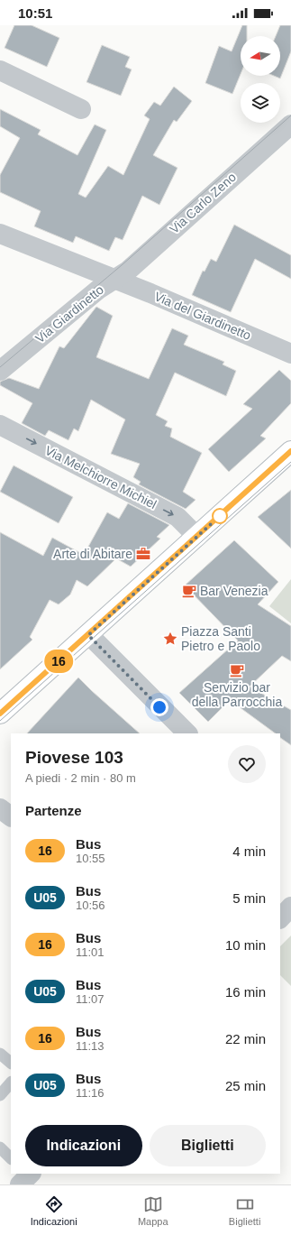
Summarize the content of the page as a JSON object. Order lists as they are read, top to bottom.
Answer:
{
  "streets": {
    "street": [
      "Via Carlo Zeno",
      "Via Giardinetto",
      "Via del Giardinetto",
      "Via Melchiorre Michiel"
    ]
  },
  "crossings": [
    ["Via Carlo Zeno", "Via Giardinetto"],
    ["Via Carlo Zeno", "Via del Giardinetto"],
    ["Via Giardinetto", "Via del Giardinetto"]
  ],
  "one_way": ["Via Melchiorre Michiel"],
  "places": {
    "office": ["Arte di Abitare"],
    "cafe": ["Bar Venezia", "Servizio bar della Parrocchia"],
    "place": ["Piazza Santi Pietro e Paolo"]
  },
  "lines": ["bus line 16"],
  "north": "left",
  "page": {
    "status": "10:51",
    "on_map": "16",
    "heading": [
      ["Piovese 103", "A piedi · 2 min · 80 m"],
      "Partenze"
    ],
    "list": [
      {
        "mark": "16",
        "name": "Bus",
        "note": "10:55",
        "value": "4 min"
      },
      {
        "mark": "U05",
        "name": "Bus",
        "note": "10:56",
        "value": "5 min"
      },
      {
        "mark": "16",
        "name": "Bus",
        "note": "11:01",
        "value": "10 min"
      },
      {
        "mark": "U05",
        "name": "Bus",
        "note": "11:07",
        "value": "16 min"
      },
      {
        "mark": "16",
        "name": "Bus",
        "note": "11:13",
        "value": "22 min"
      },
      {
        "mark": "U05",
        "name": "Bus",
        "note": "11:16",
        "value": "25 min"
      }
    ],
    "buttons": ["Indicazioni", "Biglietti"],
    "tabs": ["Indicazioni", "Mappa", "Biglietti"]
  }
}
